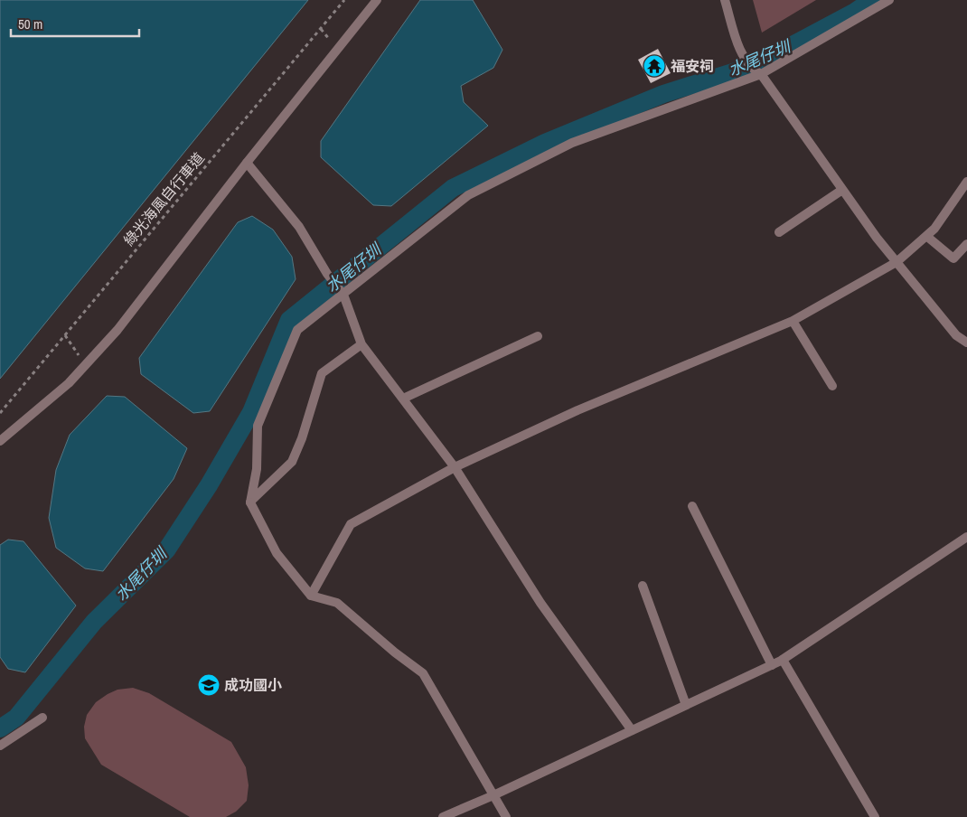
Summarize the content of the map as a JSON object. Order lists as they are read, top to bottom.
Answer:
{
  "streets": {
    "path": ["綠光海風自行車道"]
  },
  "water": ["水尾仔圳"],
  "places": {
    "temple": ["福安祠"],
    "school or university": ["成功國小"]
  },
  "scale_bar": "50 m"
}
